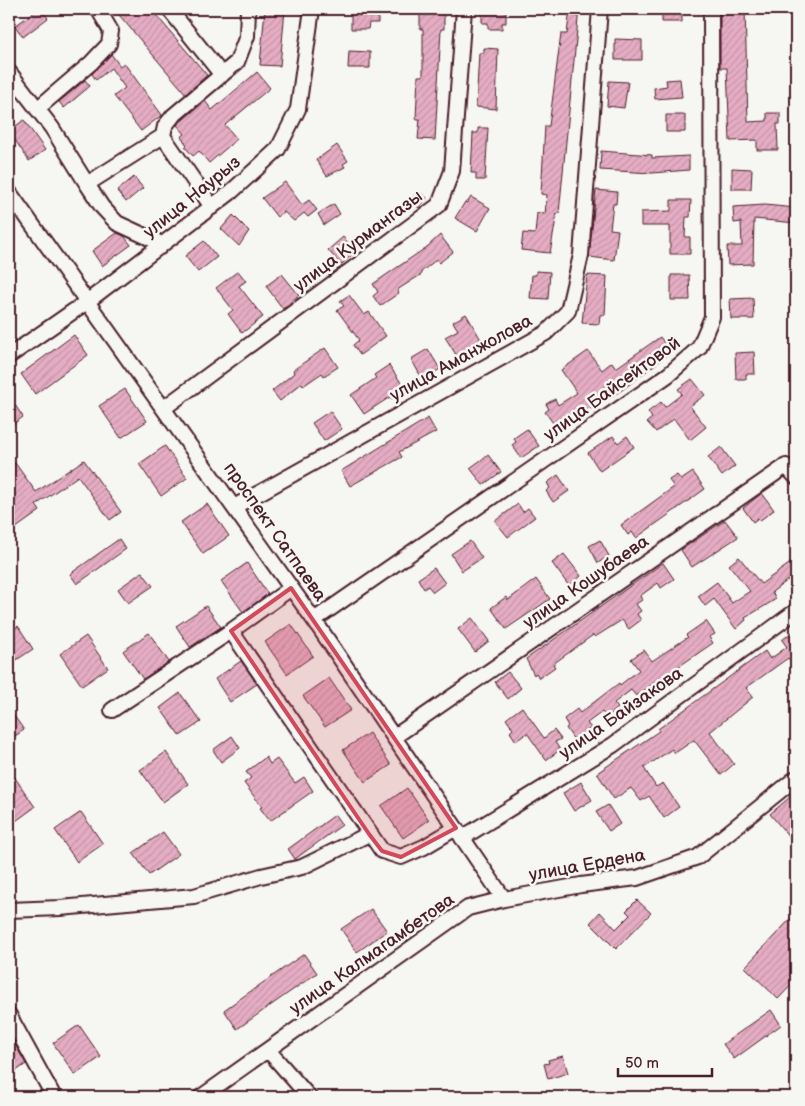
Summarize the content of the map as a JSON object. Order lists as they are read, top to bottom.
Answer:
{
  "streets": {
    "street": [
      "улица Наурыз",
      "улица Курмангазы",
      "улица Аманжолова",
      "улица Байсейтовой",
      "проспект Сатпаева",
      "улица Кошубаева",
      "улица Байзакова",
      "улица Ердена",
      "улица Калмагамбетова"
    ]
  },
  "crossings": [
    ["улица Наурыз", "проспект Сатпаева"],
    ["улица Курмангазы", "проспект Сатпаева"],
    ["улица Аманжолова", "проспект Сатпаева"],
    ["улица Байсейтовой", "проспект Сатпаева"],
    ["проспект Сатпаева", "улица Кошубаева"],
    ["проспект Сатпаева", "улица Байзакова"],
    ["проспект Сатпаева", "улица Ердена"],
    ["проспект Сатпаева", "улица Калмагамбетова"],
    ["улица Ердена", "улица Калмагамбетова"]
  ],
  "scale_bar": "50 m"
}
